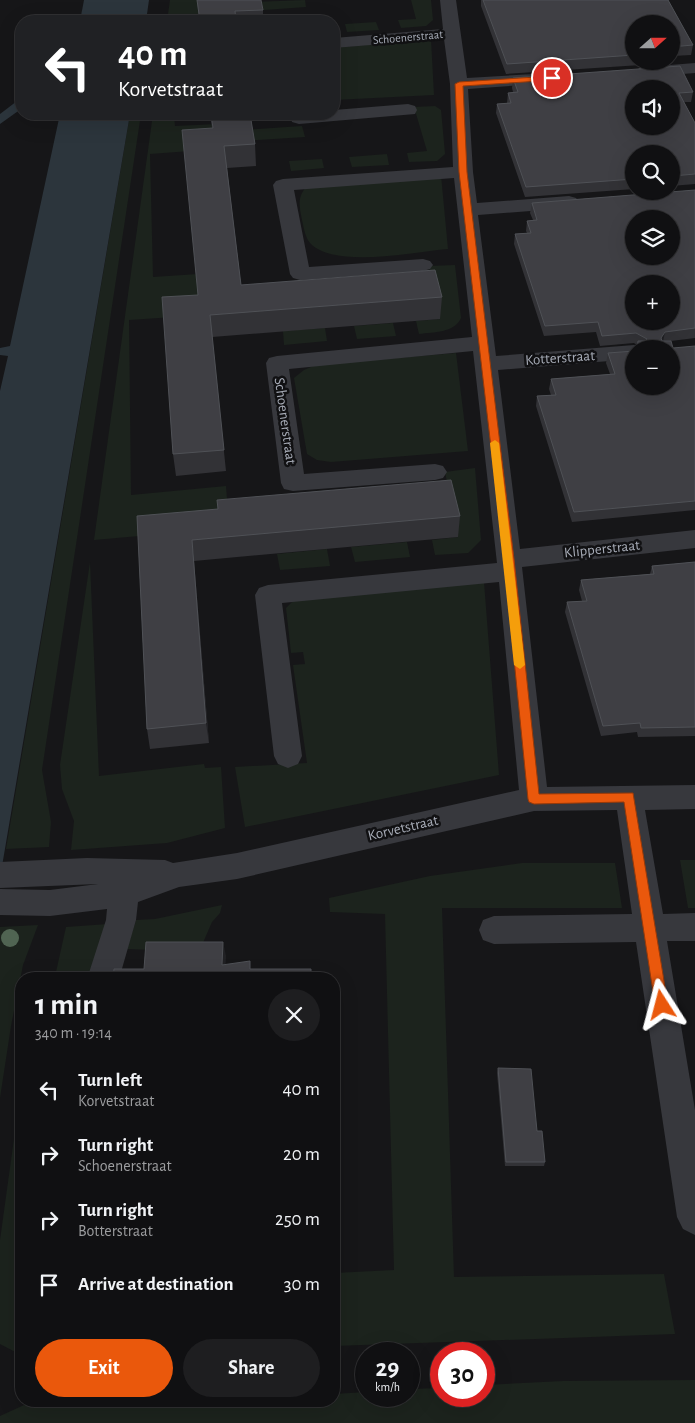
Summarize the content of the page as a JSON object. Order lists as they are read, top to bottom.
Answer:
{
  "streets": {
    "street": [
      "Schoenerstraat",
      "Kotterstraat",
      "Klipperstraat",
      "Korvetstraat"
    ]
  },
  "crossings": [
    ["Schoenerstraat", "Kotterstraat"],
    ["Schoenerstraat", "Klipperstraat"],
    ["Schoenerstraat", "Korvetstraat"]
  ],
  "north": "right",
  "page": {
    "map_buttons": ["+", "−"],
    "turn": ["40 m", "Korvetstraat"],
    "heading": ["1 min", "340 m · 19:14"],
    "list": [
      {
        "name": "Turn left",
        "note": "Korvetstraat",
        "value": "40 m"
      },
      {
        "name": "Turn right",
        "note": "Schoenerstraat",
        "value": "20 m"
      },
      {
        "name": "Turn right",
        "note": "Botterstraat",
        "value": "250 m"
      },
      {
        "name": "Arrive at destination",
        "value": "30 m"
      }
    ],
    "buttons": ["Exit", "Share"],
    "speed": "29 km/h",
    "limit": "30"
  }
}
